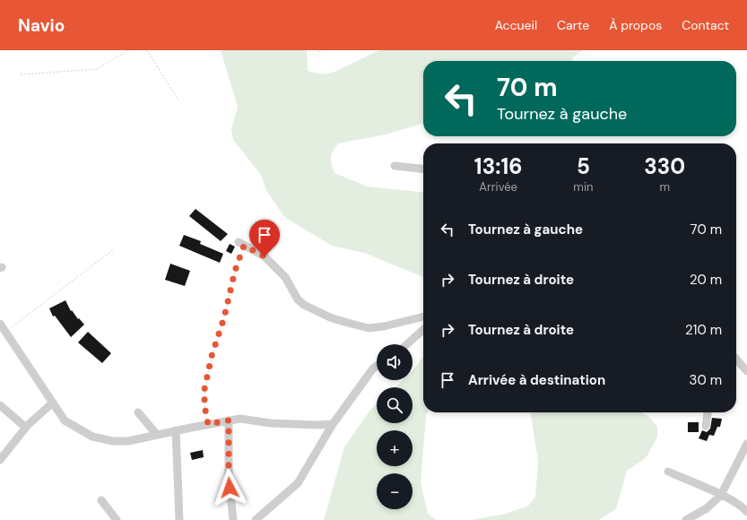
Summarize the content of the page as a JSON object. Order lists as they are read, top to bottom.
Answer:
{
  "page": {
    "header": "Navio",
    "nav": [
      "Accueil",
      "Carte",
      "À propos",
      "Contact"
    ],
    "turn": ["70 m", "Tournez à gauche"],
    "eta": [
      "13:16",
      "Arrivée",
      "5",
      "min",
      "330",
      "m"
    ],
    "list": [
      {
        "name": "Tournez à gauche",
        "value": "70 m"
      },
      {
        "name": "Tournez à droite",
        "value": "20 m"
      },
      {
        "name": "Tournez à droite",
        "value": "210 m"
      },
      {
        "name": "Arrivée à destination",
        "value": "30 m"
      }
    ],
    "map_buttons": ["+", "−"]
  }
}
